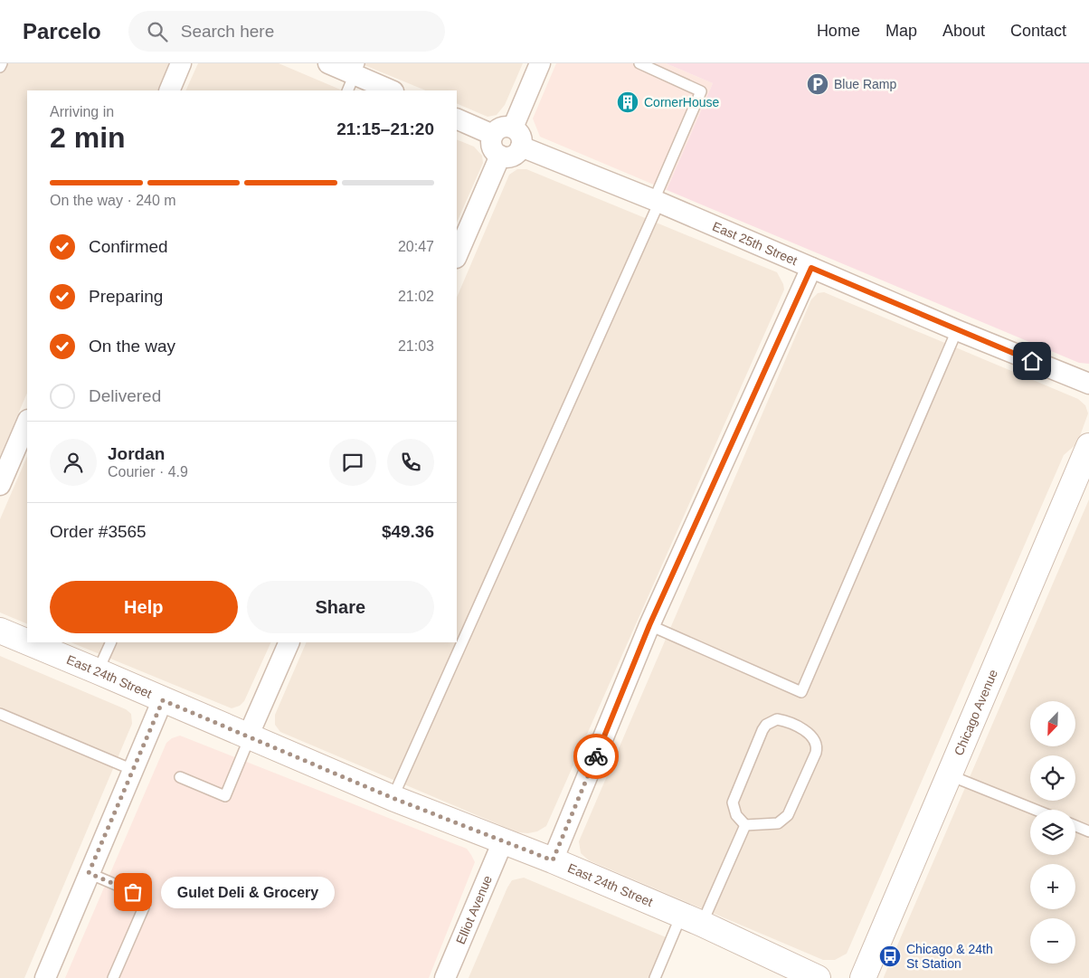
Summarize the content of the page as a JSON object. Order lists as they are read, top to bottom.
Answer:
{
  "streets": {
    "street": [
      "East 25th Street",
      "East 24th Street",
      "Chicago Avenue",
      "Elliot Avenue"
    ]
  },
  "crossings": [
    ["East 24th Street", "Elliot Avenue"]
  ],
  "places": {
    "parking": ["Blue Ramp"],
    "building": ["CornerHouse"],
    "other": ["Gulet Deli & Grocery"],
    "bus stop": ["Chicago & 24th St Station"]
  },
  "north": "bottom left",
  "page": {
    "header": "Parcelo",
    "search": "Search here",
    "nav": [
      "Home",
      "Map",
      "About",
      "Contact"
    ],
    "heading": ["2 min", "Arriving in", "21:15–21:20"],
    "panel": [
      "Jordan",
      "Courier · 4.9",
      "Order #3565",
      "$49.36"
    ],
    "bar": "On the way · 240 m",
    "list": [
      ["Confirmed", "20:47"],
      ["Preparing", "21:02"],
      ["On the way", "21:03"],
      "Delivered"
    ],
    "buttons": ["Help", "Share"],
    "map_buttons": ["+", "−"],
    "bubble": "Gulet Deli & Grocery"
  }
}
